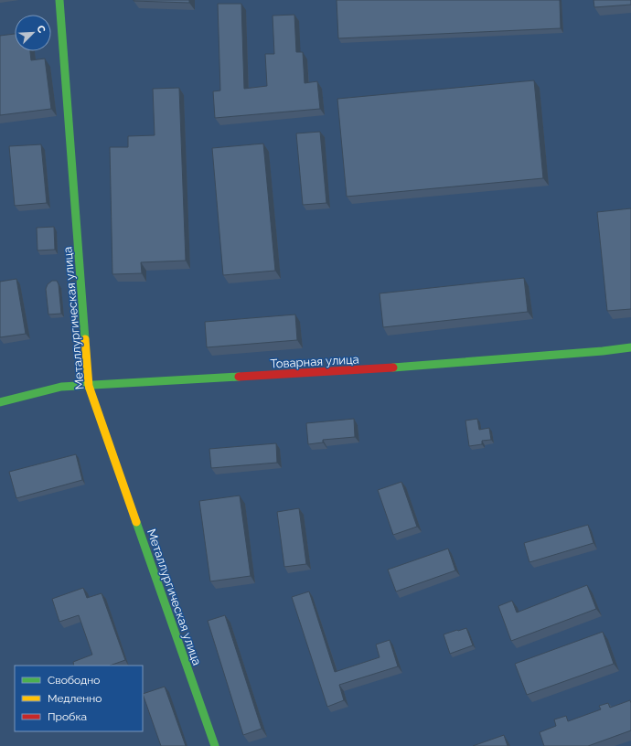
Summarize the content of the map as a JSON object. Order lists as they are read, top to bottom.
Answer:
{
  "streets": {
    "street": ["Металлургическая улица", "Товарная улица"]
  },
  "crossings": [
    ["Металлургическая улица", "Товарная улица"]
  ],
  "legend": ["Свободно", "Медленно", "Пробка"],
  "north": "top right"
}
